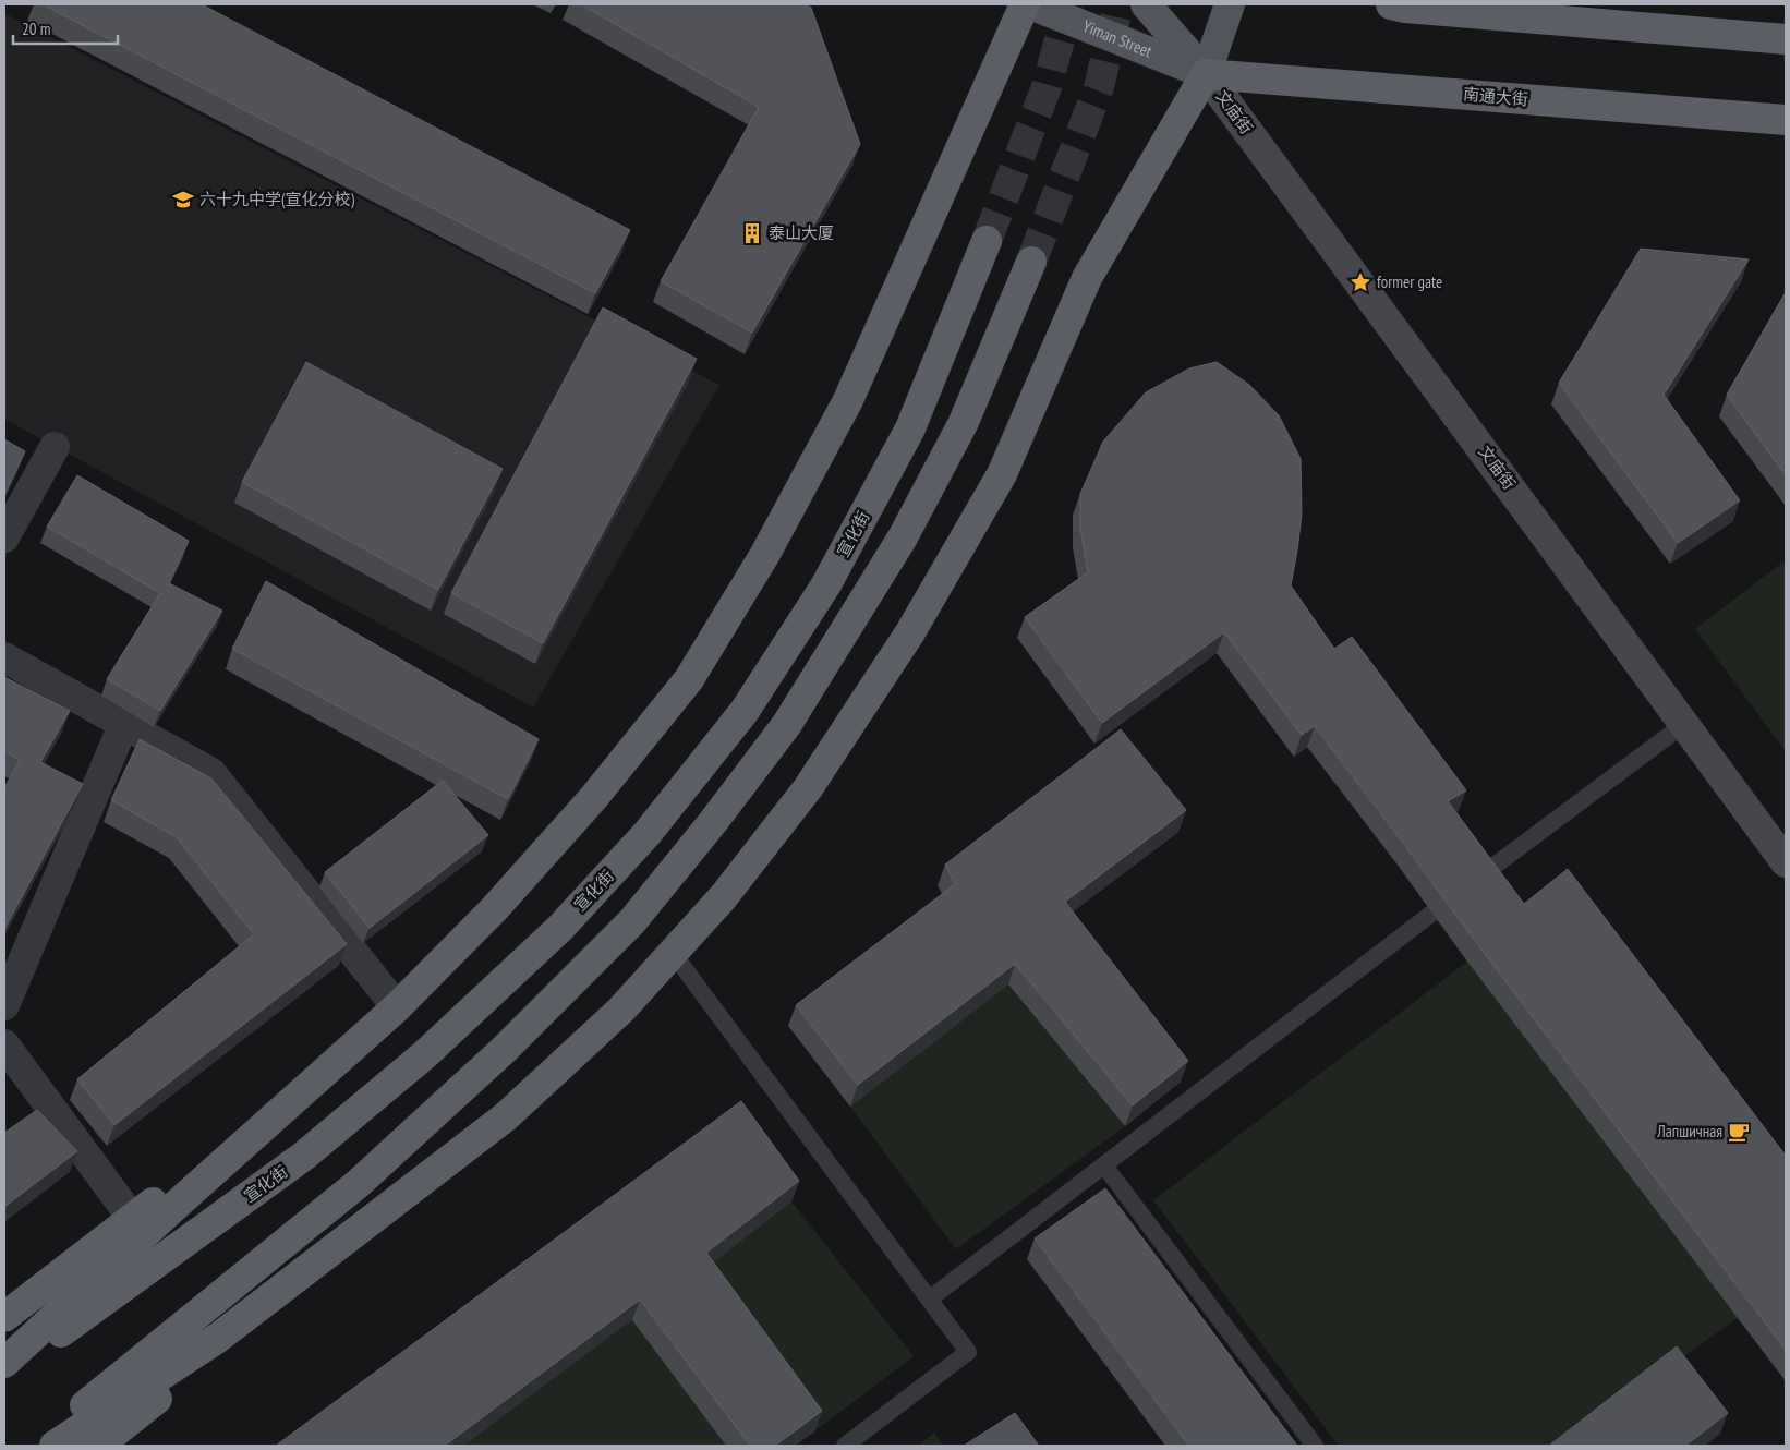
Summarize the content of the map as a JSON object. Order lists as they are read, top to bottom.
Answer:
{
  "streets": {
    "highway": ["南通大街", "宣化街"],
    "main road": ["Yiman Street", "文庙街"]
  },
  "crossings": [
    ["Yiman Street", "南通大街"],
    ["Yiman Street", "文庙街"],
    ["南通大街", "文庙街"]
  ],
  "places": {
    "school or university": ["六十九中学(宣化分校)"],
    "building": ["泰山大厦"],
    "place": ["former gate"],
    "cafe": ["Лапшичная"]
  },
  "scale_bar": "20 m"
}
